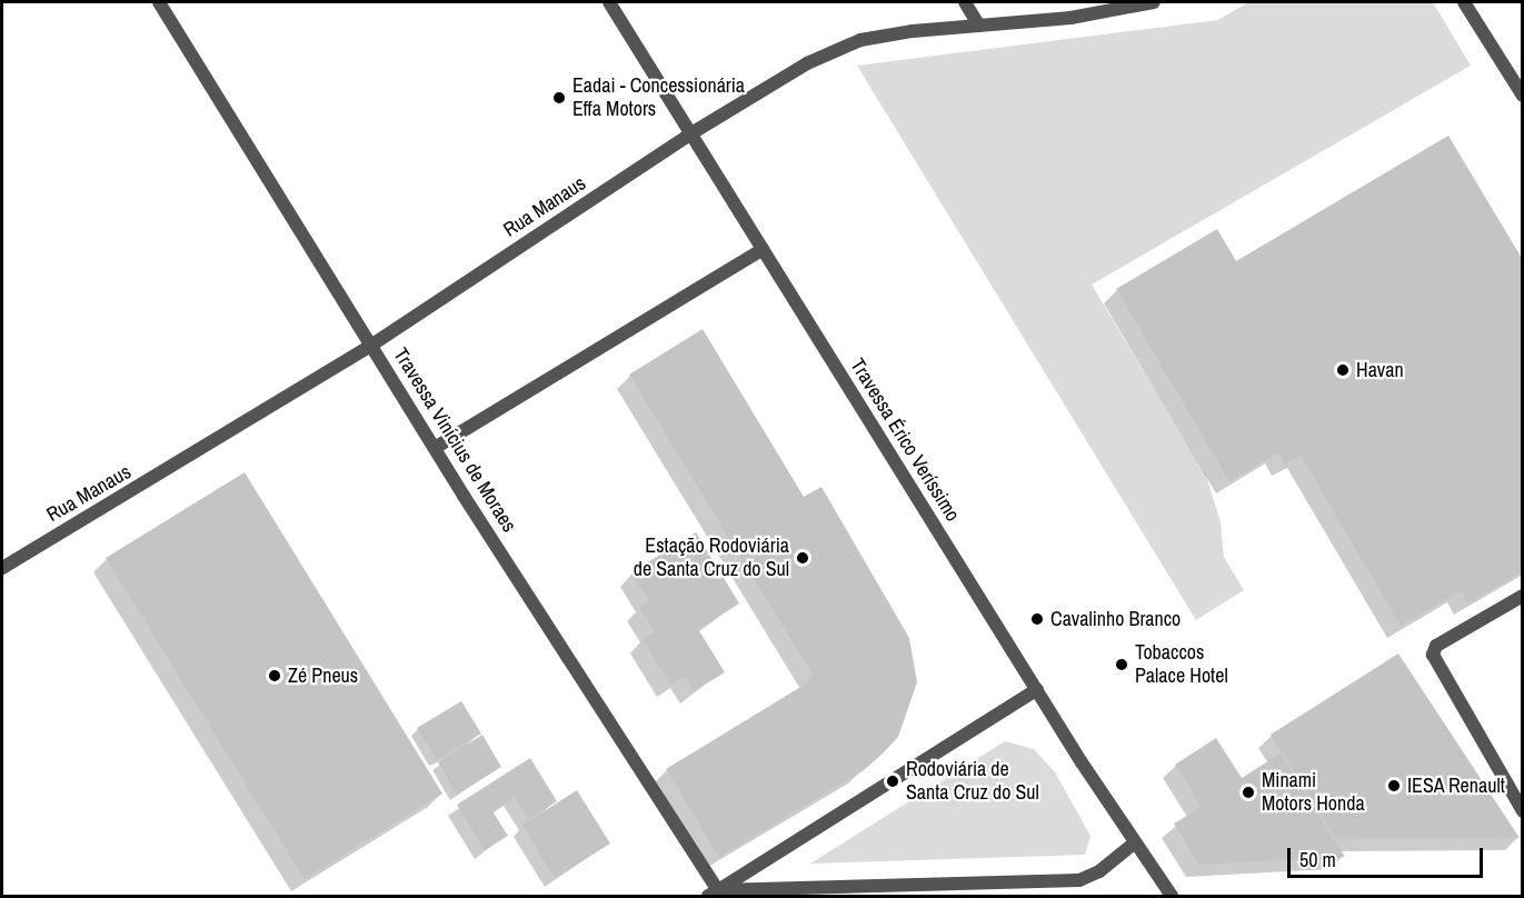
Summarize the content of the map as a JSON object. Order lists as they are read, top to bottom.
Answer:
{
  "streets": {
    "street": ["Rua Manaus", "Travessa Vinícius de Moraes", "Travessa Érico Veríssimo"]
  },
  "crossings": [
    ["Rua Manaus", "Travessa Vinícius de Moraes"],
    ["Rua Manaus", "Travessa Érico Veríssimo"]
  ],
  "places": [
    "Eadai - Concessionária Effa Motors",
    "Havan",
    "Estação Rodoviária de Santa Cruz do Sul",
    "Cavalinho Branco",
    "Tobaccos Palace Hotel",
    "Zé Pneus",
    "Rodoviária de Santa Cruz do Sul",
    "IESA Renault",
    "Minami Motors Honda"
  ],
  "scale_bar": "50 m"
}
